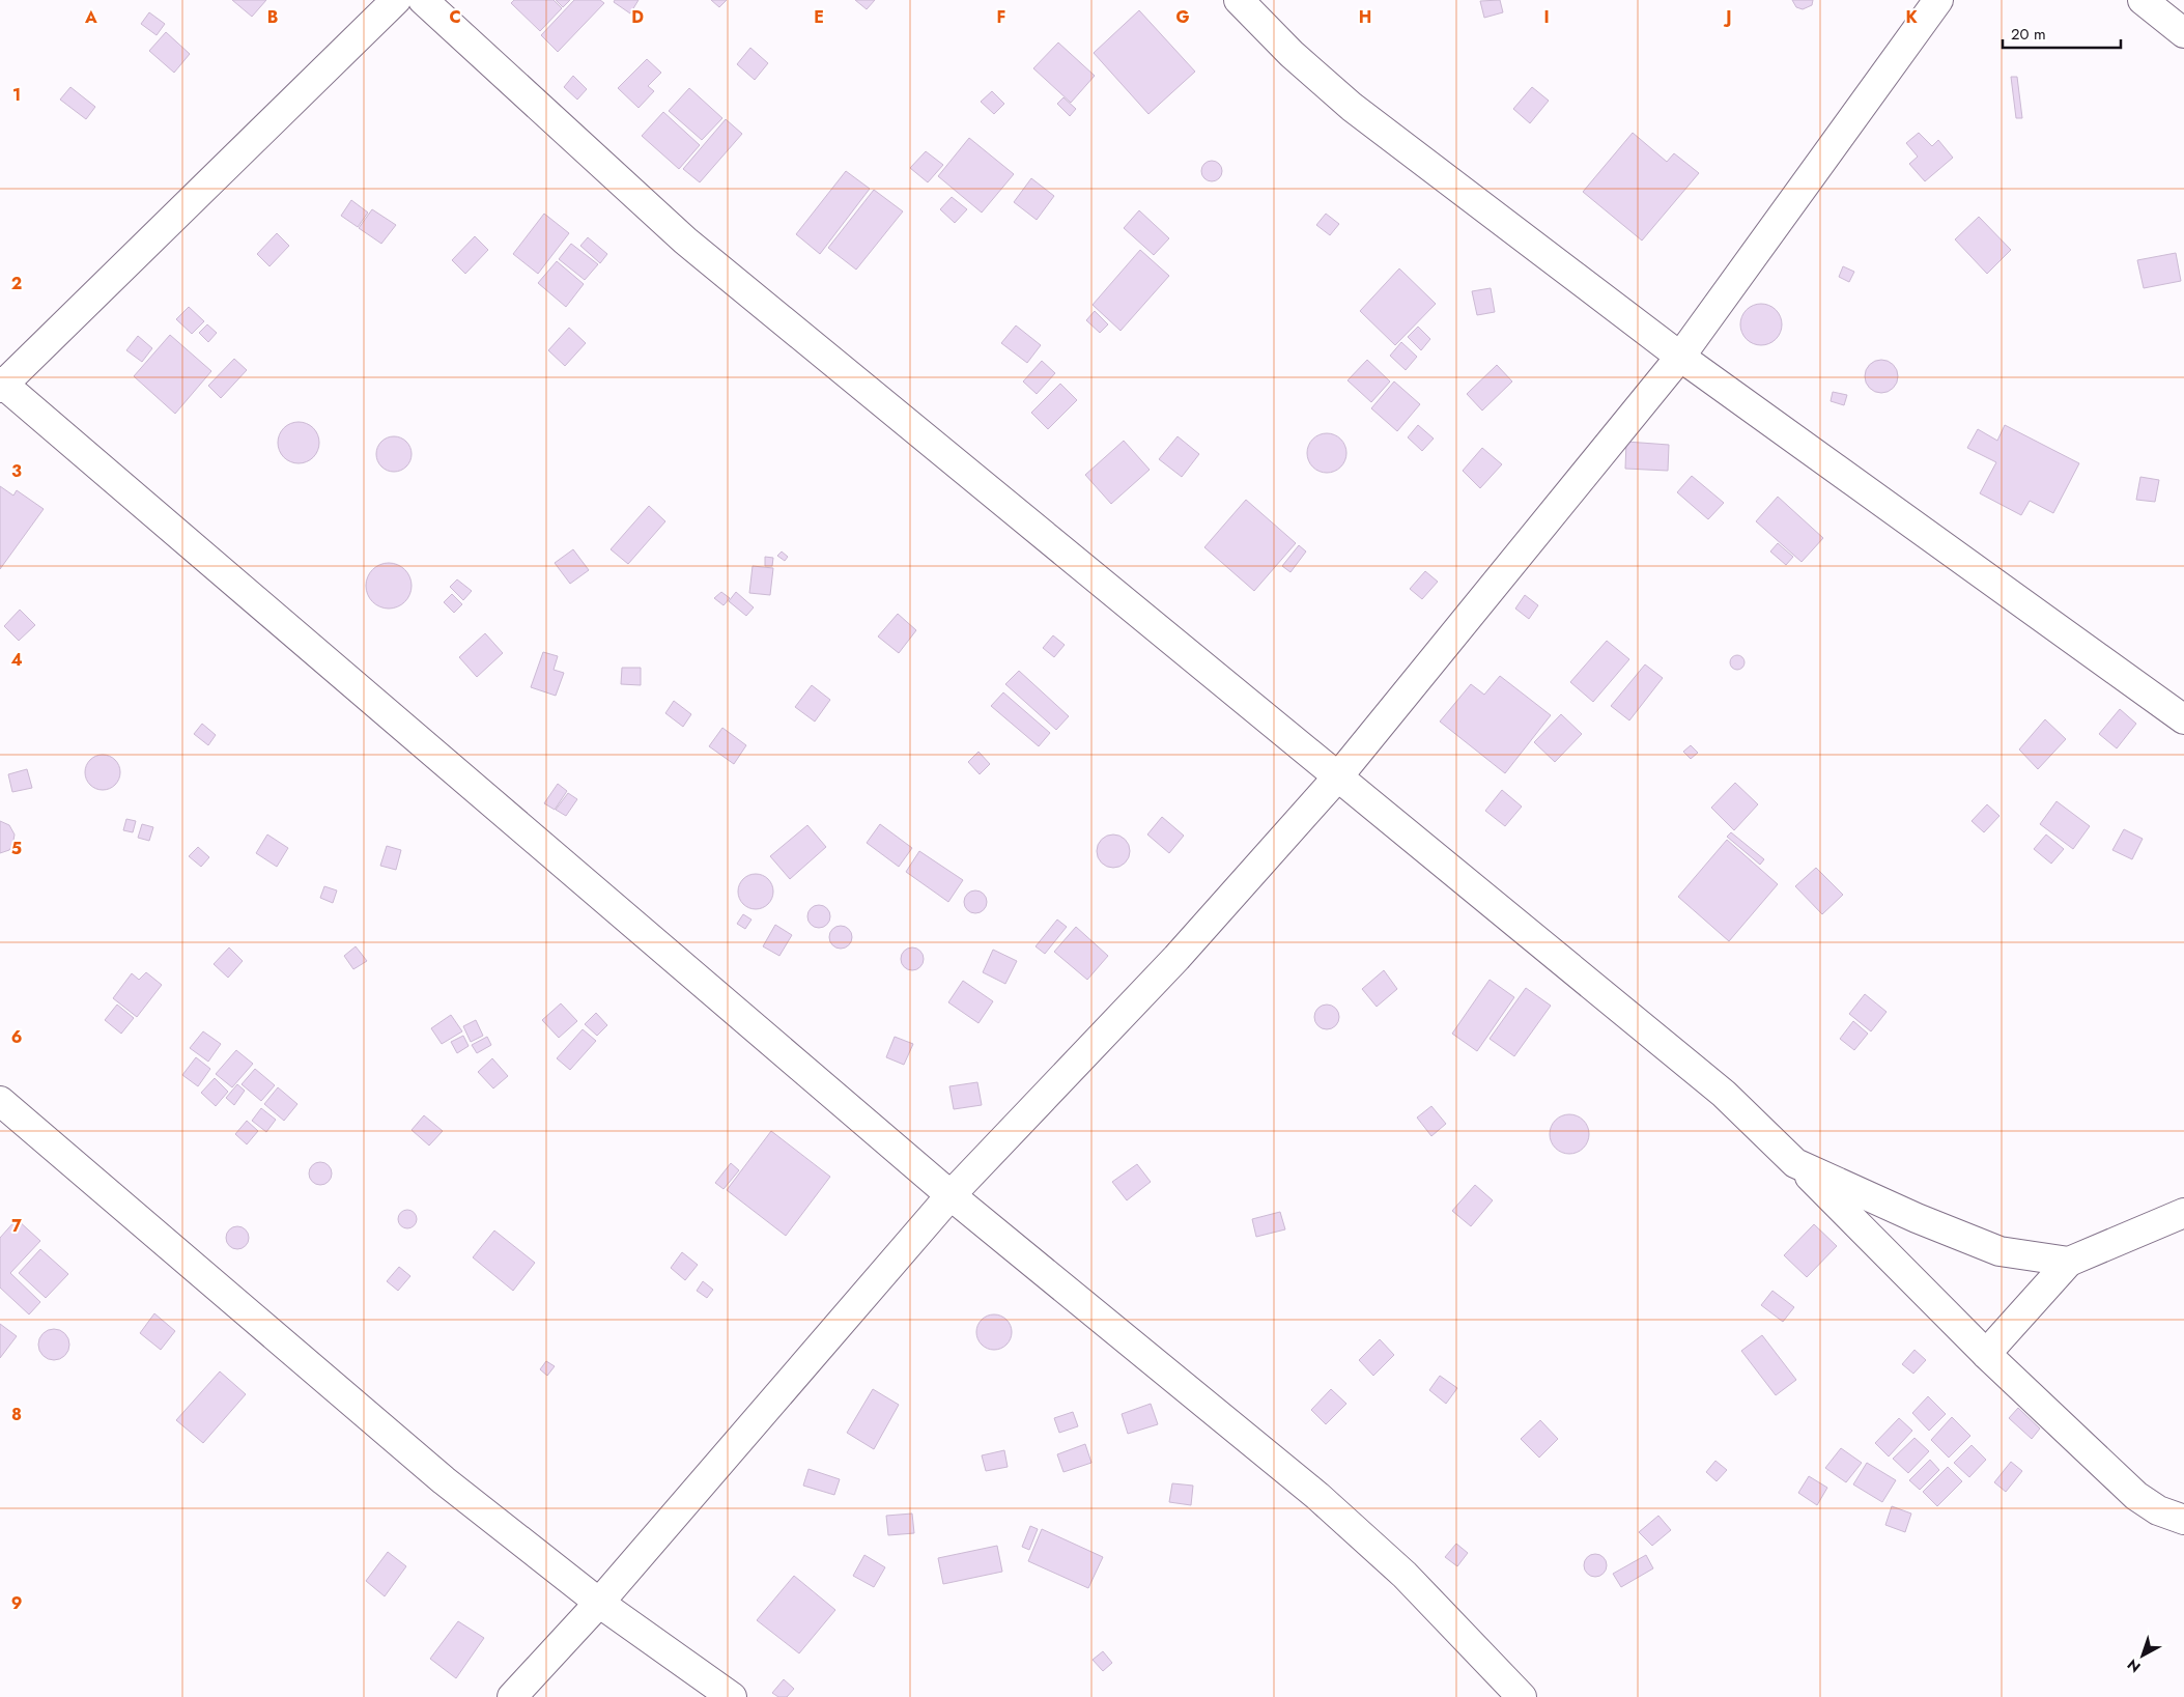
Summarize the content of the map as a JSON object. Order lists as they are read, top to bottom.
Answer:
{
  "scale_bar": "20 m",
  "north": "bottom left",
  "grid": {
    "columns": [
      "A",
      "B",
      "C",
      "D",
      "E",
      "F",
      "G",
      "H",
      "I",
      "J",
      "K"
    ],
    "rows": [
      "1",
      "2",
      "3",
      "4",
      "5",
      "6",
      "7",
      "8",
      "9"
    ]
  }
}
